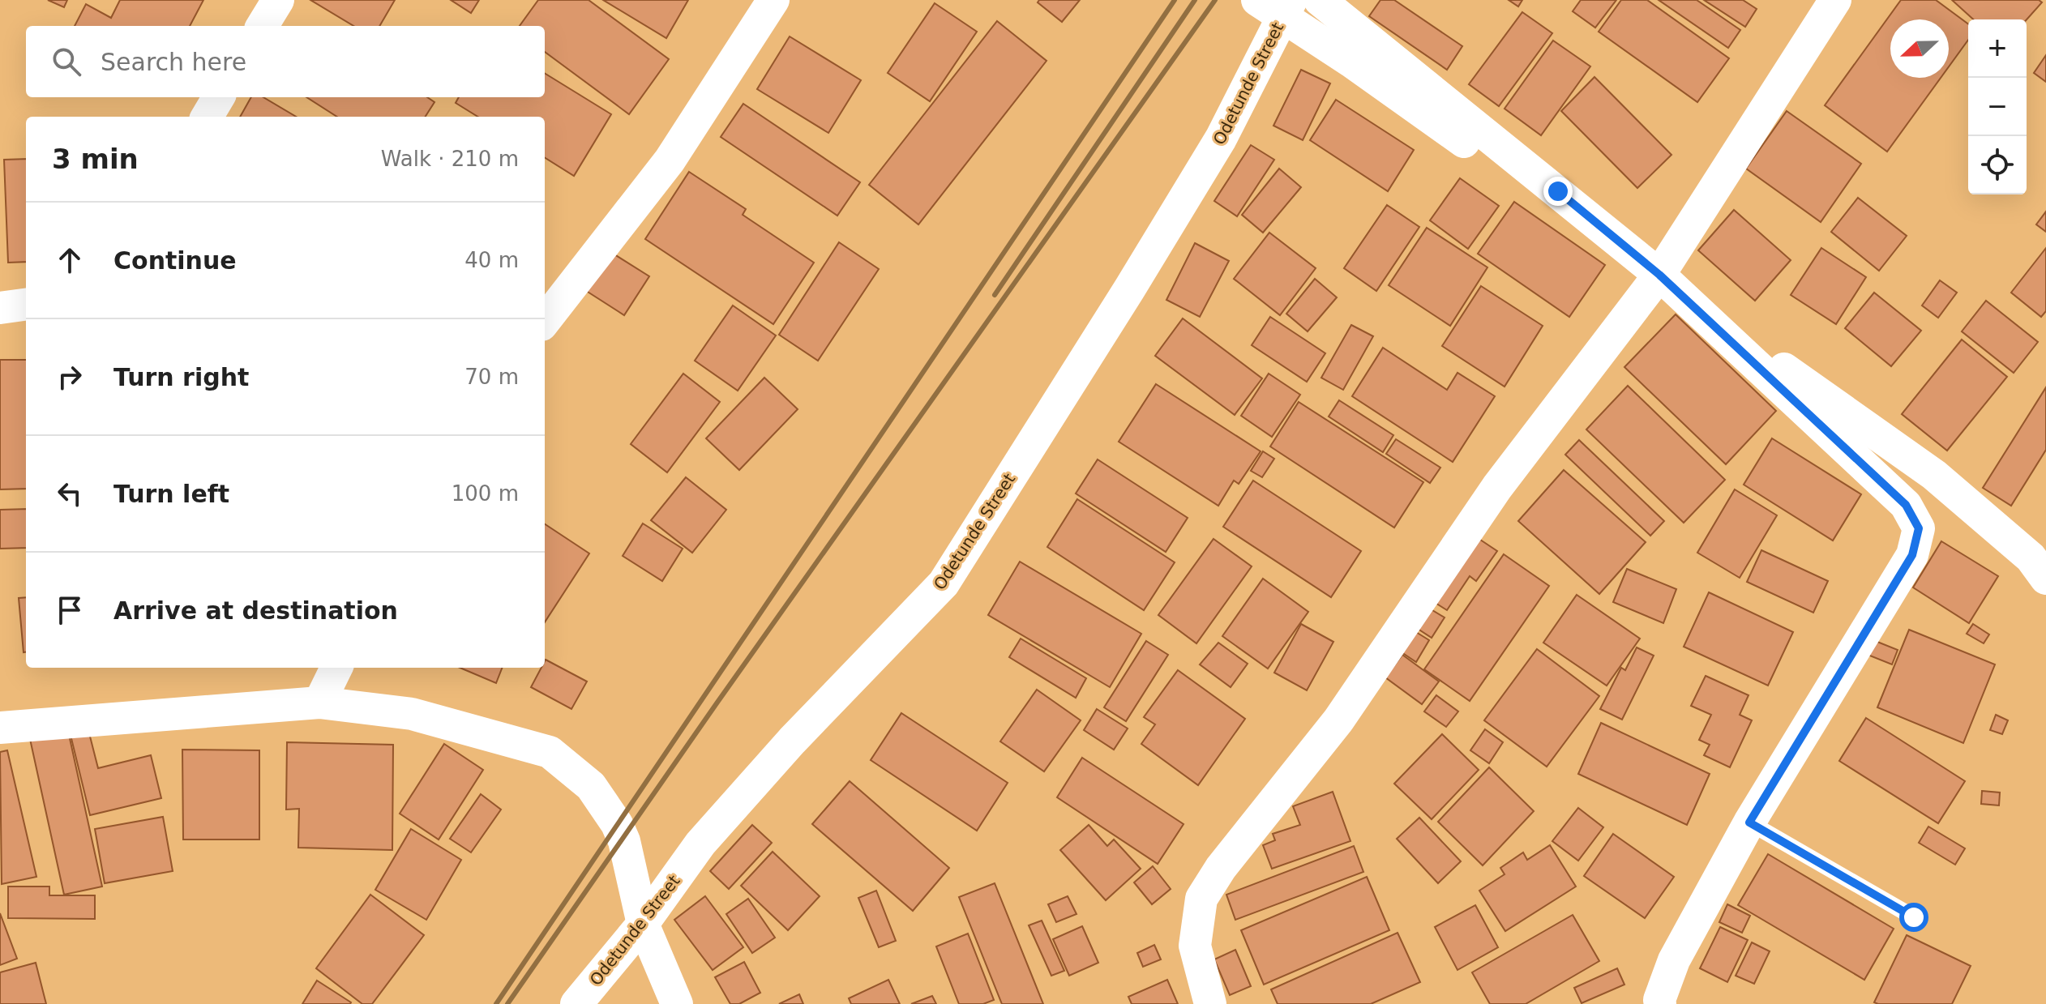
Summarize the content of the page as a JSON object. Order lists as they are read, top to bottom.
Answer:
{
  "streets": {
    "street": ["Odetunde Street"]
  },
  "north": "left",
  "page": {
    "map_buttons": ["+", "−"],
    "search": "Search here",
    "heading": ["3 min", "Walk · 210 m"],
    "list": [
      ["Continue", "40 m"],
      ["Turn right", "70 m"],
      ["Turn left", "100 m"],
      "Arrive at destination"
    ]
  }
}
